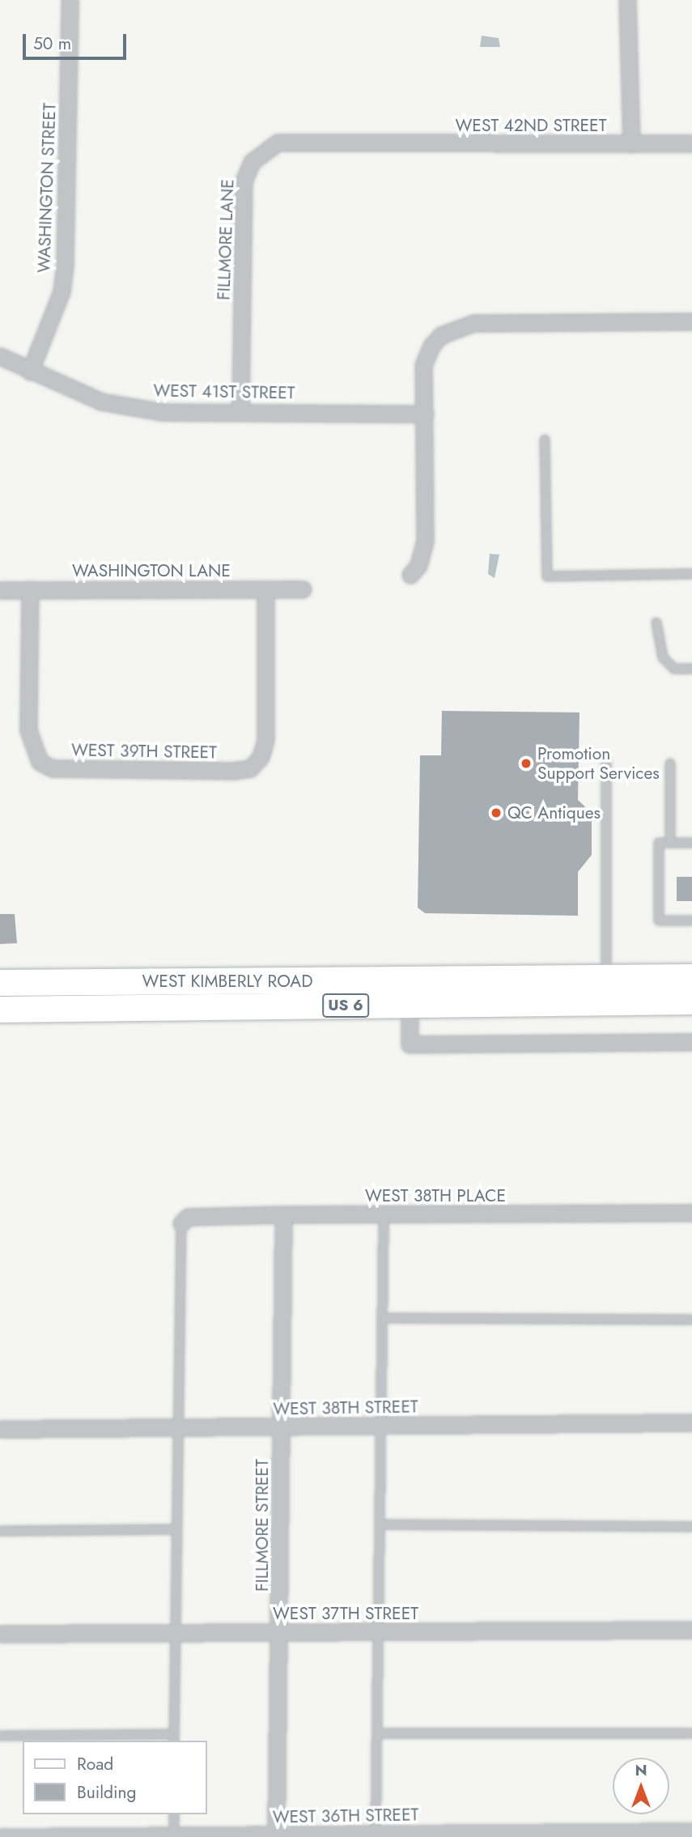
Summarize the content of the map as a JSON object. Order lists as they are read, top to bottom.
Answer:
{
  "streets": {
    "main road": ["WEST KIMBERLY ROAD", "US 6"],
    "street": [
      "WEST 42ND STREET",
      "WASHINGTON STREET",
      "FILLMORE LANE",
      "WEST 41ST STREET",
      "WASHINGTON LANE",
      "WEST 39TH STREET",
      "WEST 38TH PLACE",
      "WEST 38TH STREET",
      "FILLMORE STREET",
      "WEST 37TH STREET",
      "WEST 36TH STREET"
    ]
  },
  "crossings": [
    ["WEST 42ND STREET", "FILLMORE LANE"],
    ["WASHINGTON STREET", "WEST 41ST STREET"],
    ["FILLMORE LANE", "WEST 41ST STREET"],
    ["WASHINGTON LANE", "WEST 39TH STREET"],
    ["WEST 38TH PLACE", "FILLMORE STREET"],
    ["WEST 38TH STREET", "FILLMORE STREET"],
    ["FILLMORE STREET", "WEST 37TH STREET"],
    ["FILLMORE STREET", "WEST 36TH STREET"]
  ],
  "places": ["Promotion Support Services", "QC Antiques"],
  "legend": ["Road", "Building"],
  "scale_bar": "50 m",
  "north": "top"
}
